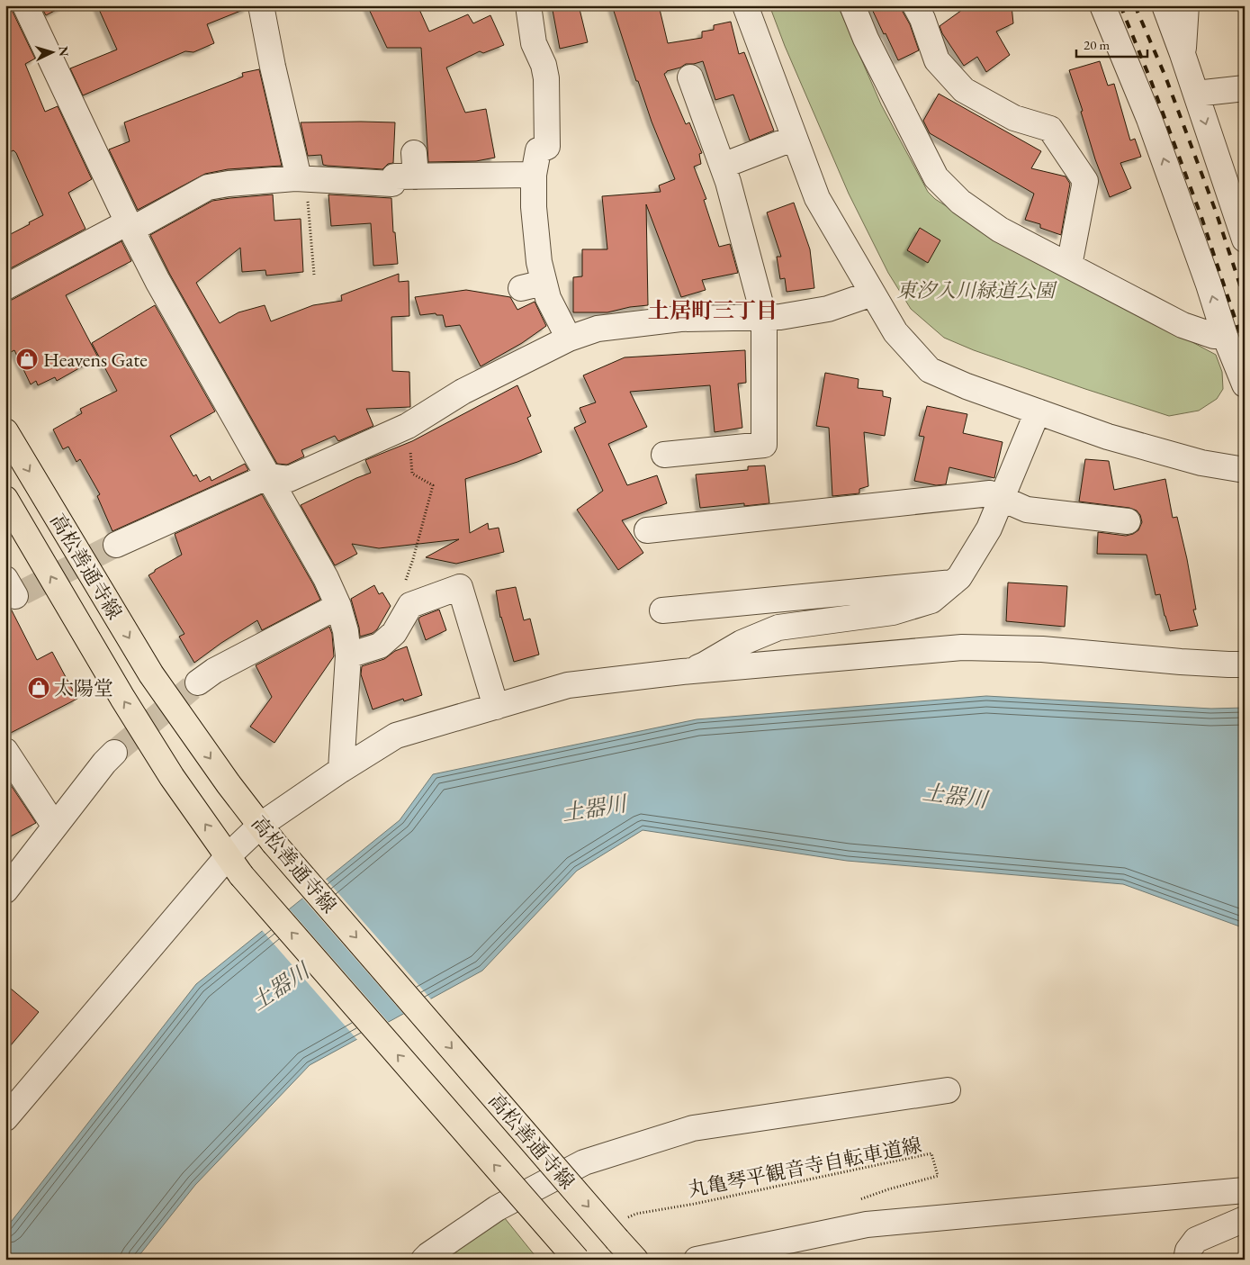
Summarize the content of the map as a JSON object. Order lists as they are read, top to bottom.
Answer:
{
  "streets": {
    "main road": ["高松善通寺線"],
    "path": ["丸亀琴平観音寺自転車道線"]
  },
  "districts": ["土居町三丁目"],
  "water": ["土器川"],
  "parks": ["東汐入川緑道公園"],
  "places": {
    "shop": ["Heavens Gate", "太陽堂"]
  },
  "scale_bar": "20 m",
  "north": "right"
}
